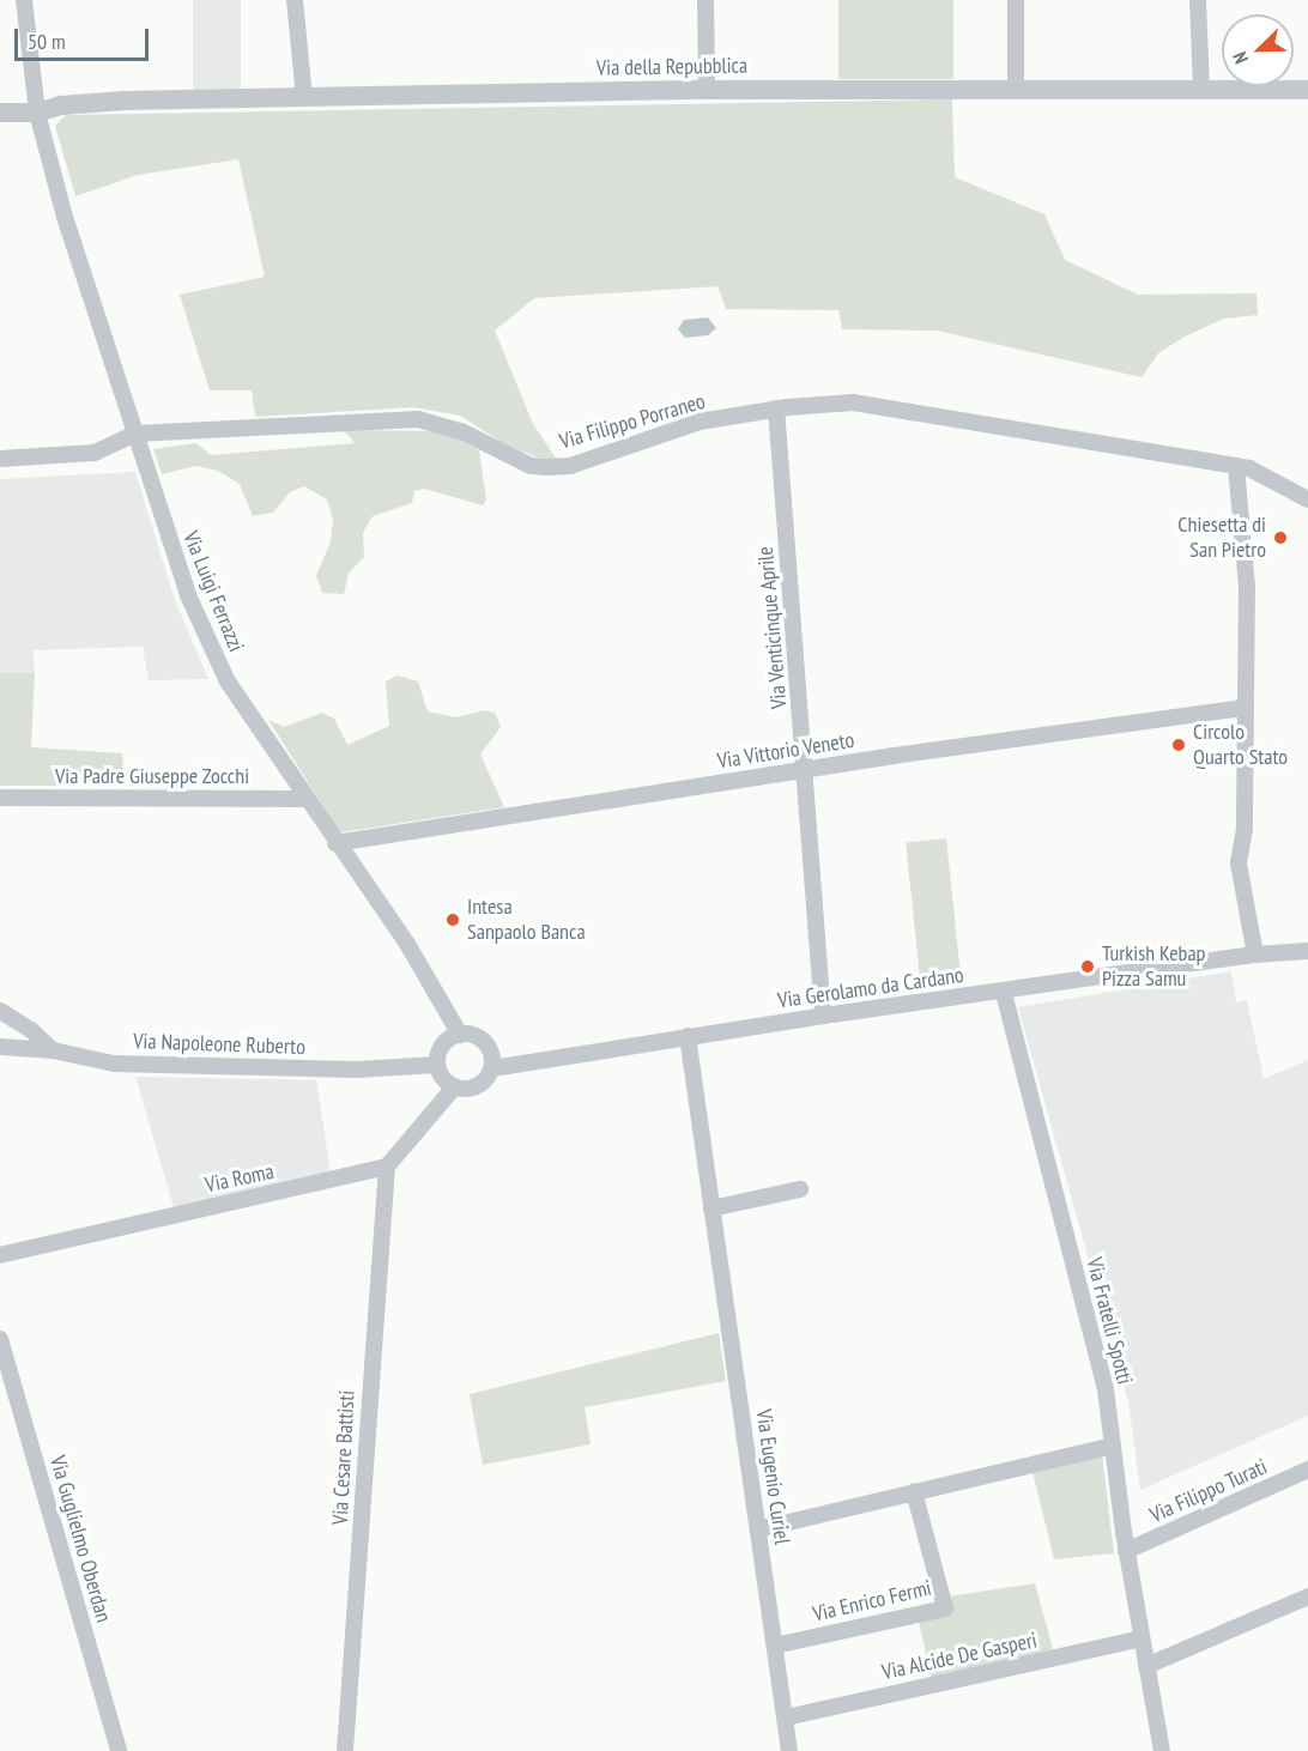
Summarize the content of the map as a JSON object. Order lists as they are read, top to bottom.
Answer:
{
  "streets": {
    "street": [
      "Via della Repubblica",
      "Via Filippo Porraneo",
      "Via Luigi Ferrazzi",
      "Via Venticinque Aprile",
      "Via Vittorio Veneto",
      "Via Padre Giuseppe Zocchi",
      "Via Gerolamo da Cardano",
      "Via Napoleone Ruberto",
      "Via Roma",
      "Via Fratelli Spotti",
      "Via Cesare Battisti",
      "Via Eugenio Curiel",
      "Via Filippo Turati",
      "Via Guglielmo Oberdan",
      "Via Enrico Fermi",
      "Via Alcide De Gasperi"
    ]
  },
  "crossings": [
    ["Via della Repubblica", "Via Luigi Ferrazzi"],
    ["Via Filippo Porraneo", "Via Luigi Ferrazzi"],
    ["Via Filippo Porraneo", "Via Venticinque Aprile"],
    ["Via Luigi Ferrazzi", "Via Vittorio Veneto"],
    ["Via Luigi Ferrazzi", "Via Padre Giuseppe Zocchi"],
    ["Via Luigi Ferrazzi", "Via Gerolamo da Cardano"],
    ["Via Luigi Ferrazzi", "Via Napoleone Ruberto"],
    ["Via Venticinque Aprile", "Via Vittorio Veneto"],
    ["Via Venticinque Aprile", "Via Gerolamo da Cardano"],
    ["Via Gerolamo da Cardano", "Via Napoleone Ruberto"],
    ["Via Gerolamo da Cardano", "Via Fratelli Spotti"],
    ["Via Gerolamo da Cardano", "Via Eugenio Curiel"],
    ["Via Roma", "Via Cesare Battisti"],
    ["Via Fratelli Spotti", "Via Filippo Turati"],
    ["Via Fratelli Spotti", "Via Alcide De Gasperi"],
    ["Via Eugenio Curiel", "Via Enrico Fermi"],
    ["Via Eugenio Curiel", "Via Alcide De Gasperi"]
  ],
  "places": [
    "Chiesetta di San Pietro",
    "Circolo Quarto Stato",
    "Intesa Sanpaolo Banca",
    "Turkish Kebap Pizza Samu"
  ],
  "scale_bar": "50 m",
  "north": "bottom left"
}
